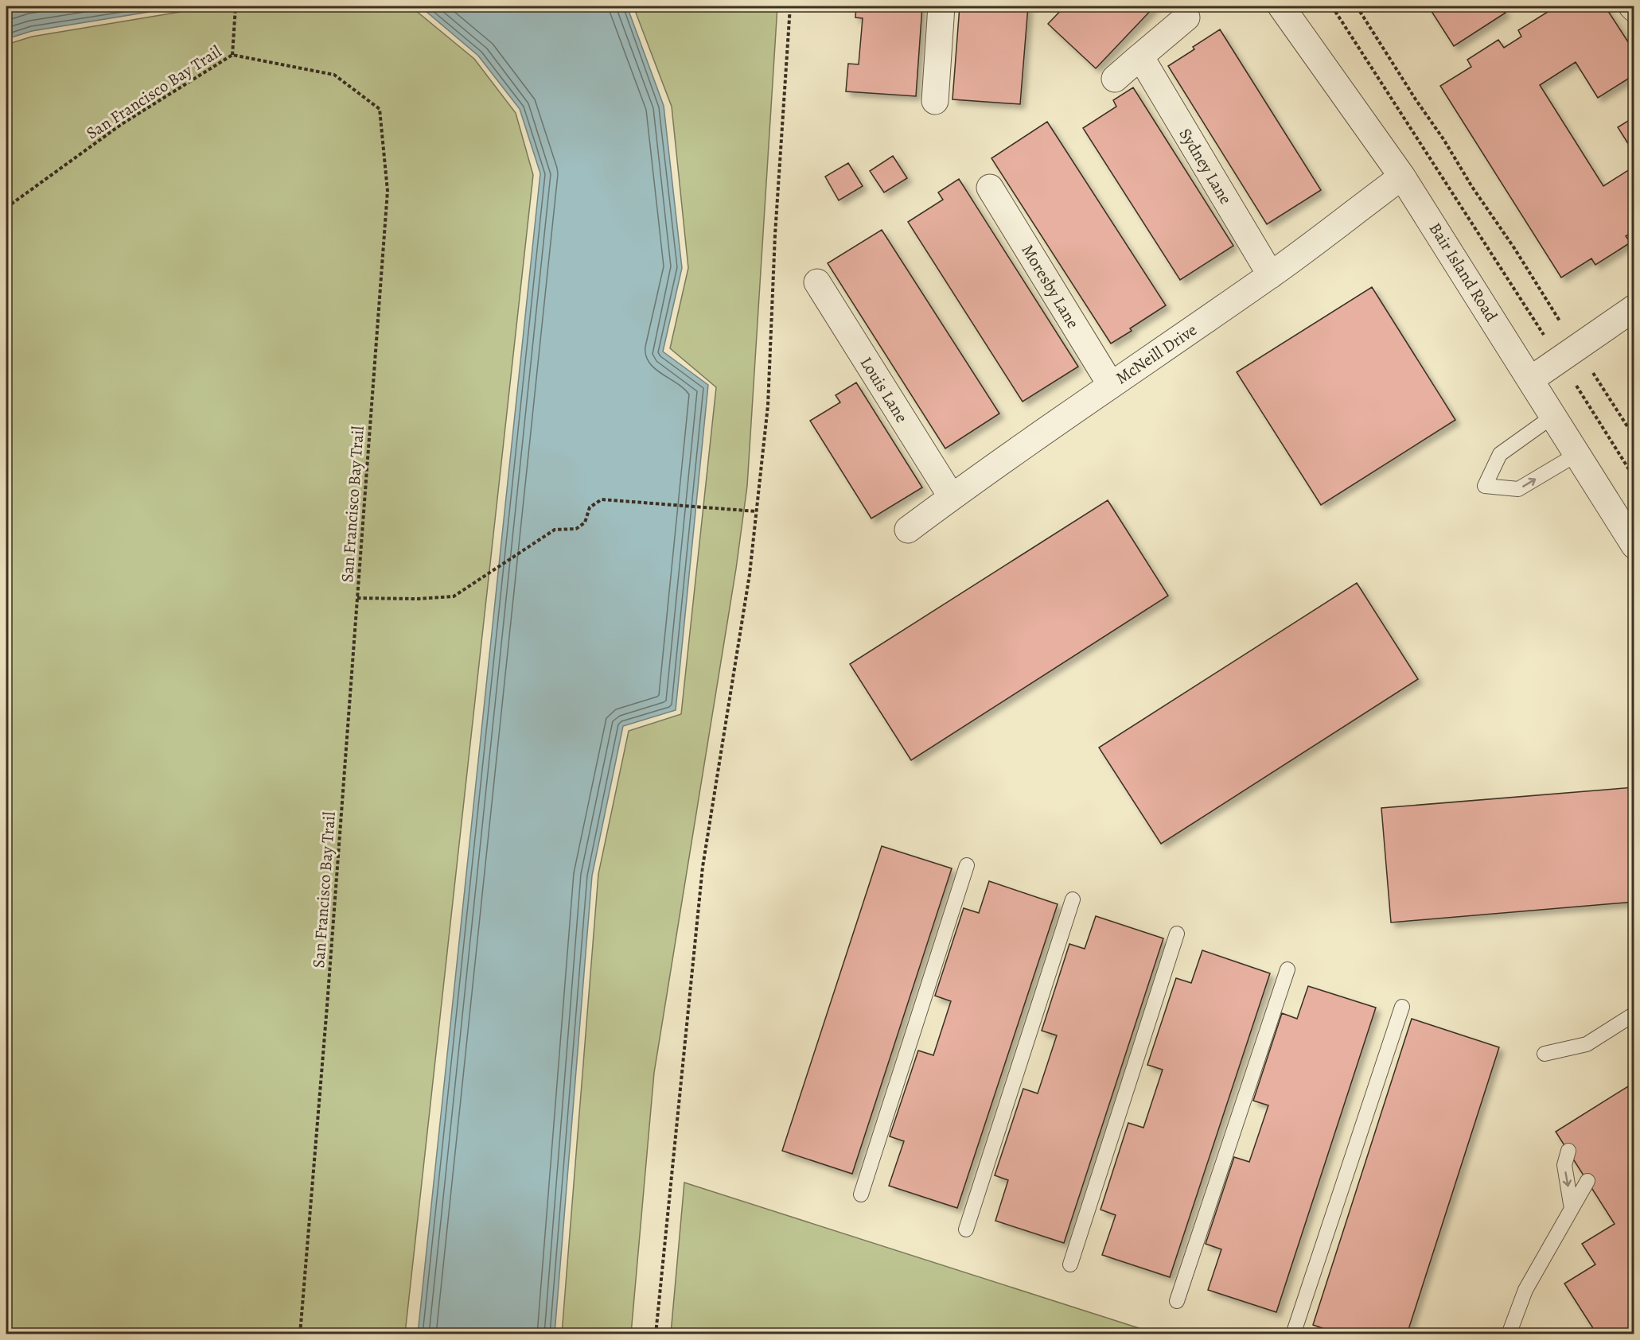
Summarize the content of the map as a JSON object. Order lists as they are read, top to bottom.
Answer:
{
  "streets": {
    "street": [
      "Sydney Lane",
      "Bair Island Road",
      "Moresby Lane",
      "McNeill Drive",
      "Louis Lane"
    ],
    "path": ["San Francisco Bay Trail"]
  },
  "crossings": [
    ["Sydney Lane", "McNeill Drive"],
    ["Bair Island Road", "McNeill Drive"],
    ["Moresby Lane", "McNeill Drive"],
    ["McNeill Drive", "Louis Lane"]
  ]
}
